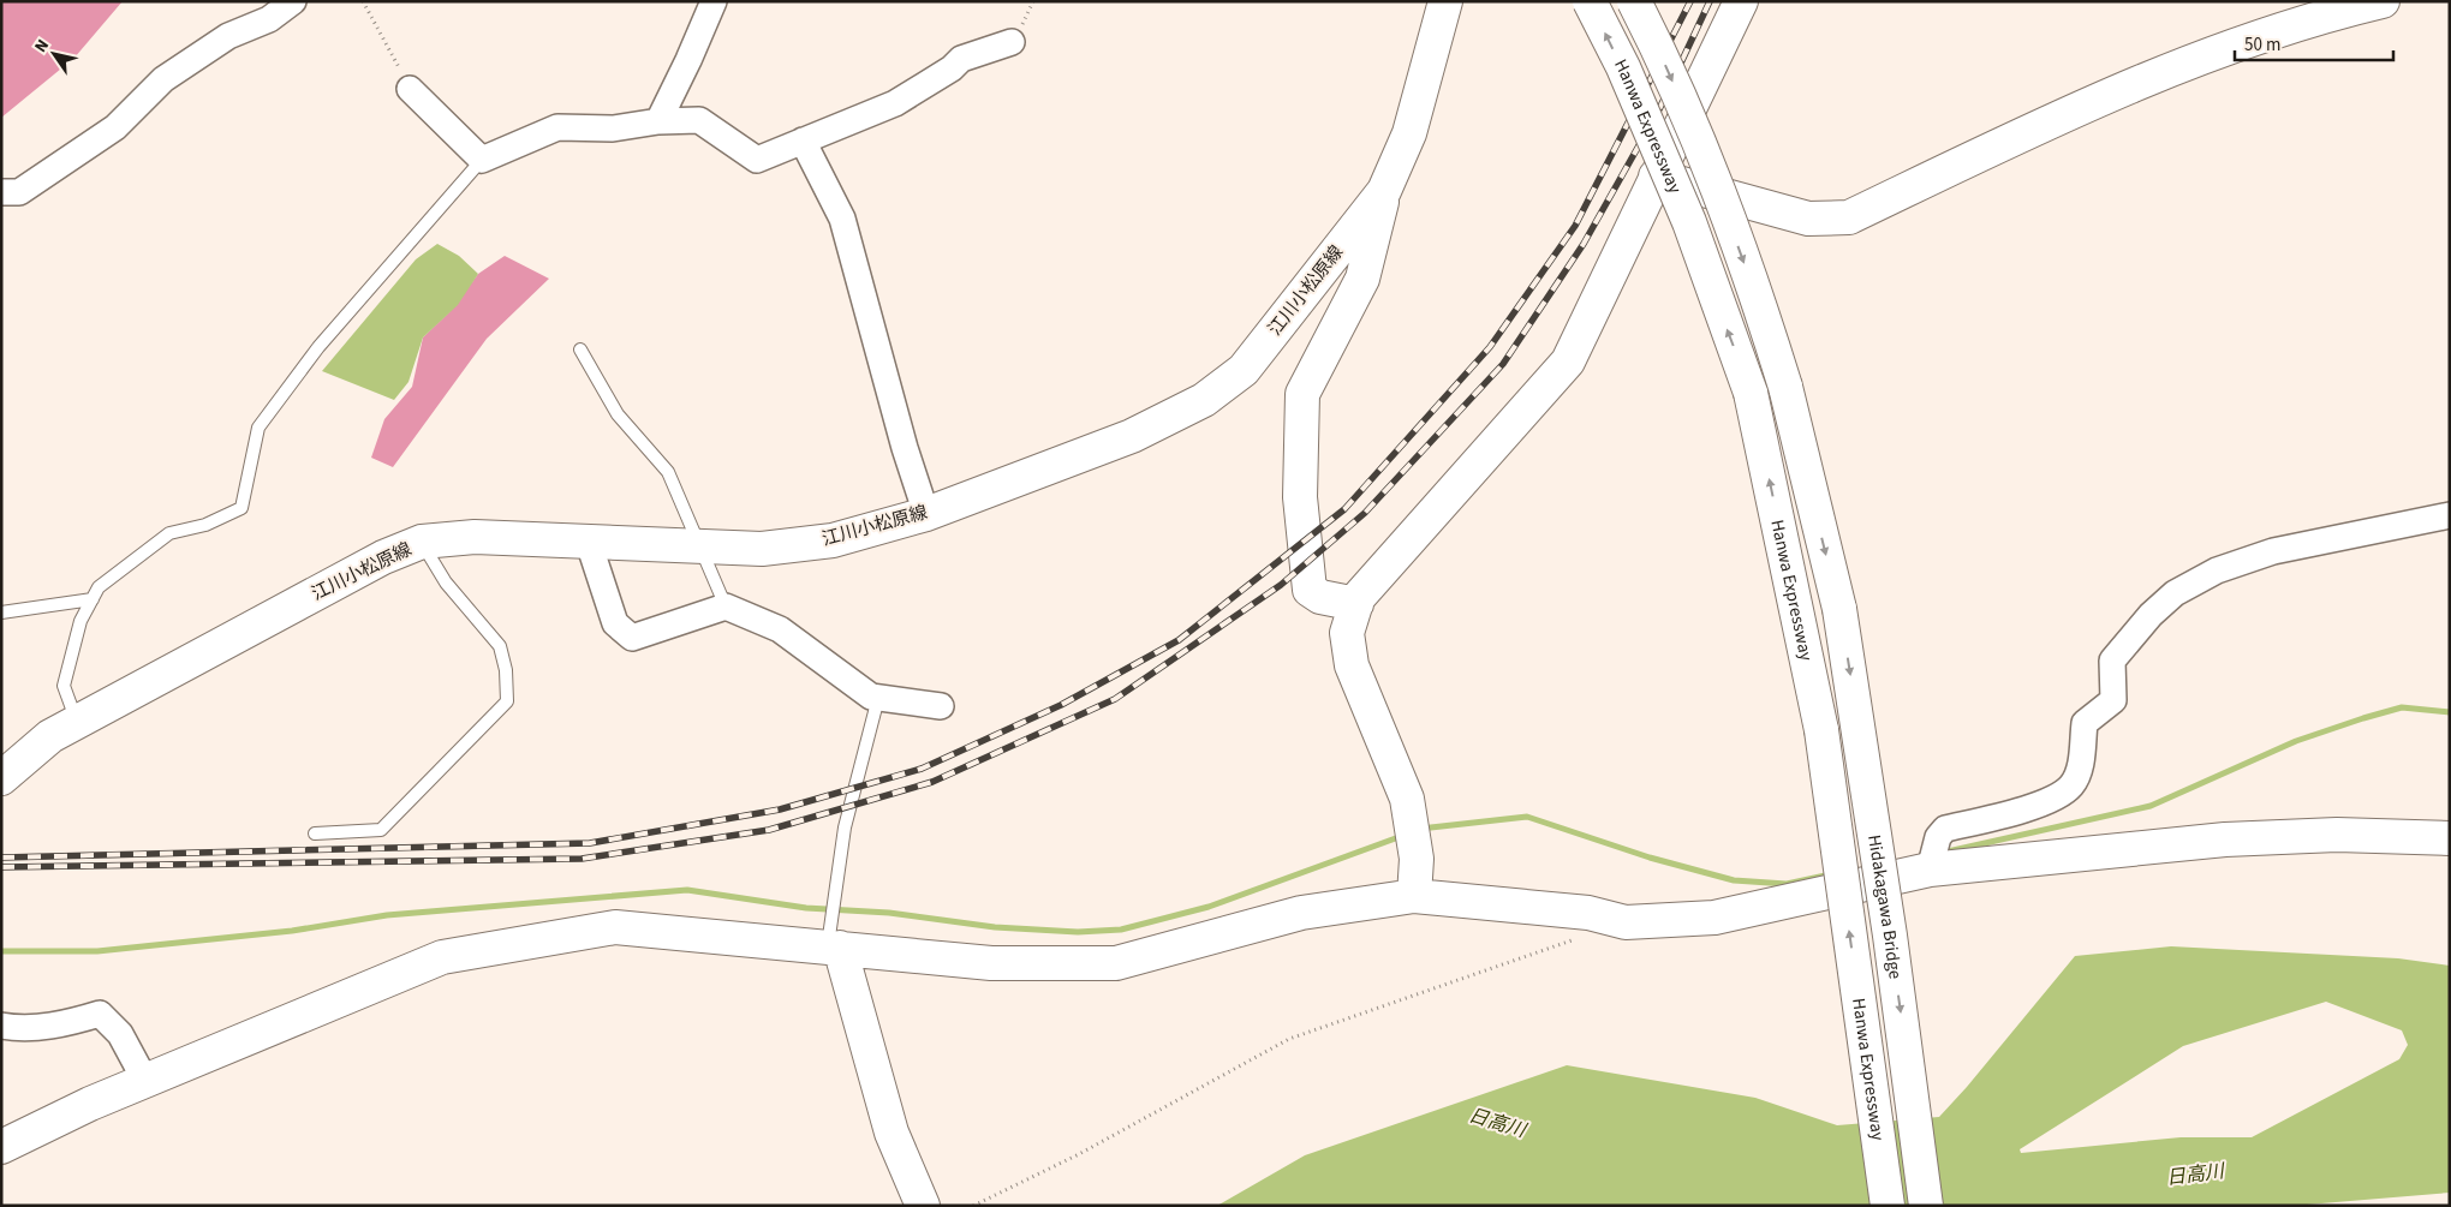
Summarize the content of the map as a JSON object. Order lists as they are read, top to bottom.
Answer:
{
  "streets": {
    "main road": ["Hanwa Expressway", "江川小松原線", "Hidakagawa Bridge"]
  },
  "one_way": ["Hanwa Expressway", "Hidakagawa Bridge"],
  "water": ["日高川"],
  "scale_bar": "50 m",
  "north": "top left"
}
